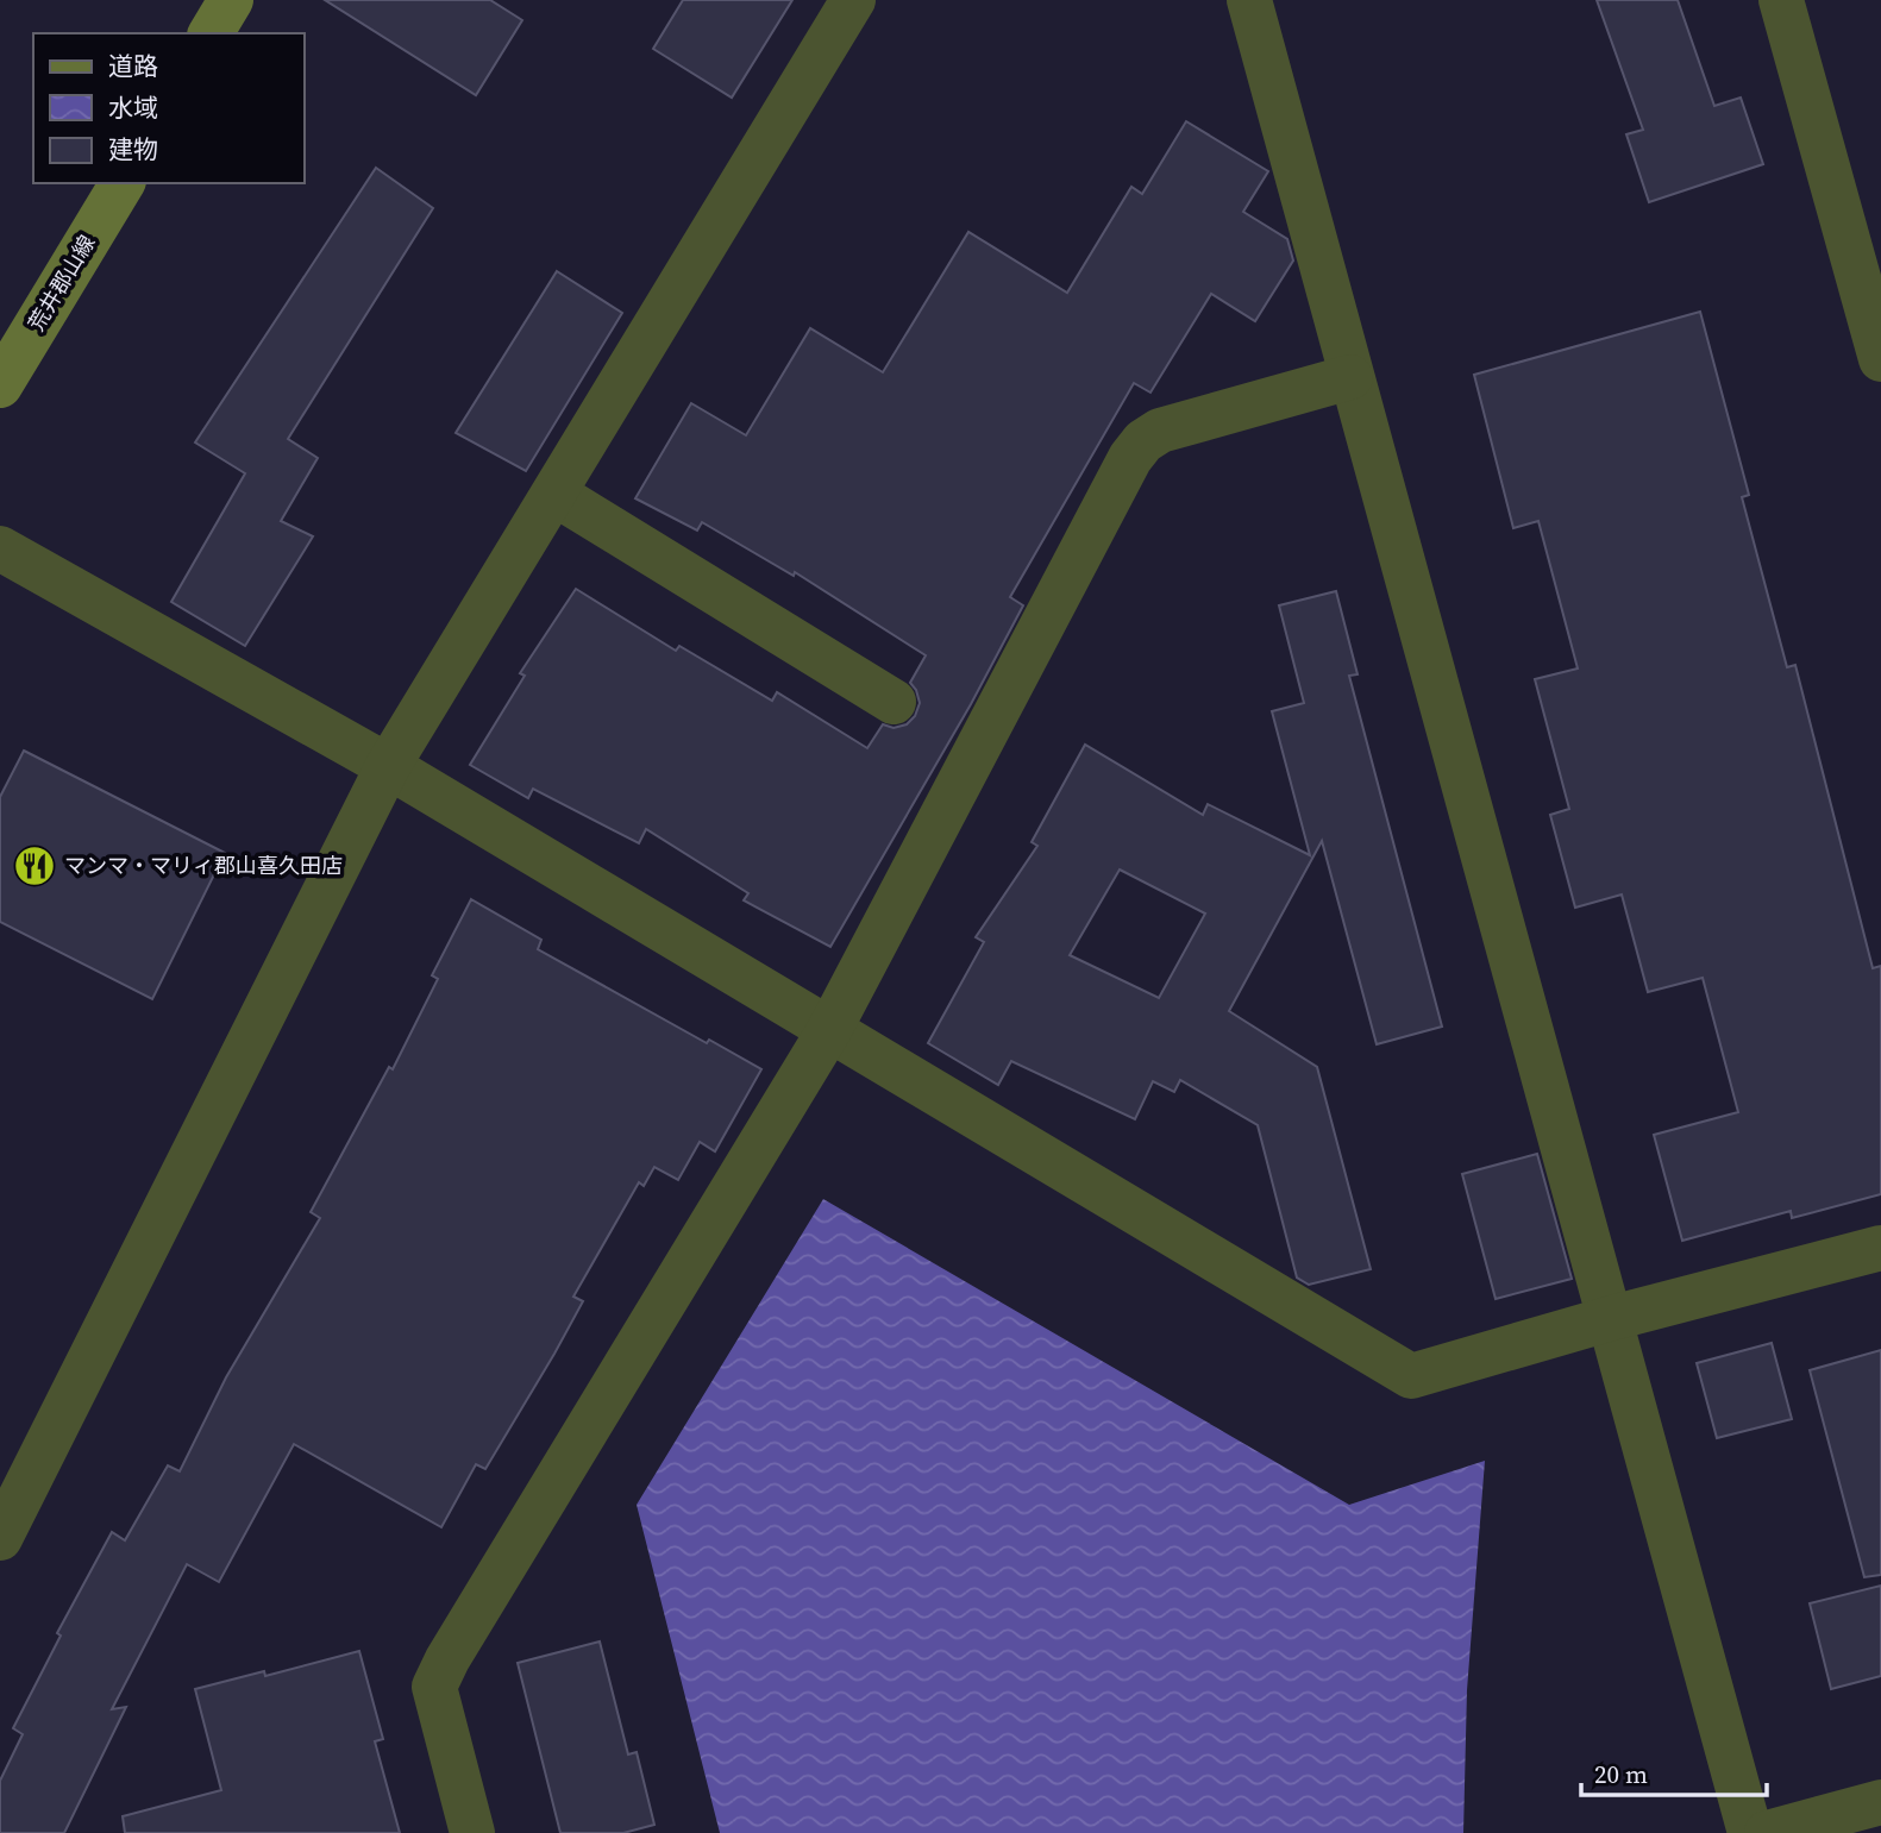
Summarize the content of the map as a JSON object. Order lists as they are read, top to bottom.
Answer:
{
  "streets": {
    "main road": ["荒井郡山線"]
  },
  "places": {
    "restaurant": ["マンマ・マリィ郡山喜久田店"]
  },
  "legend": ["道路", "水域", "建物"],
  "scale_bar": "20 m"
}
